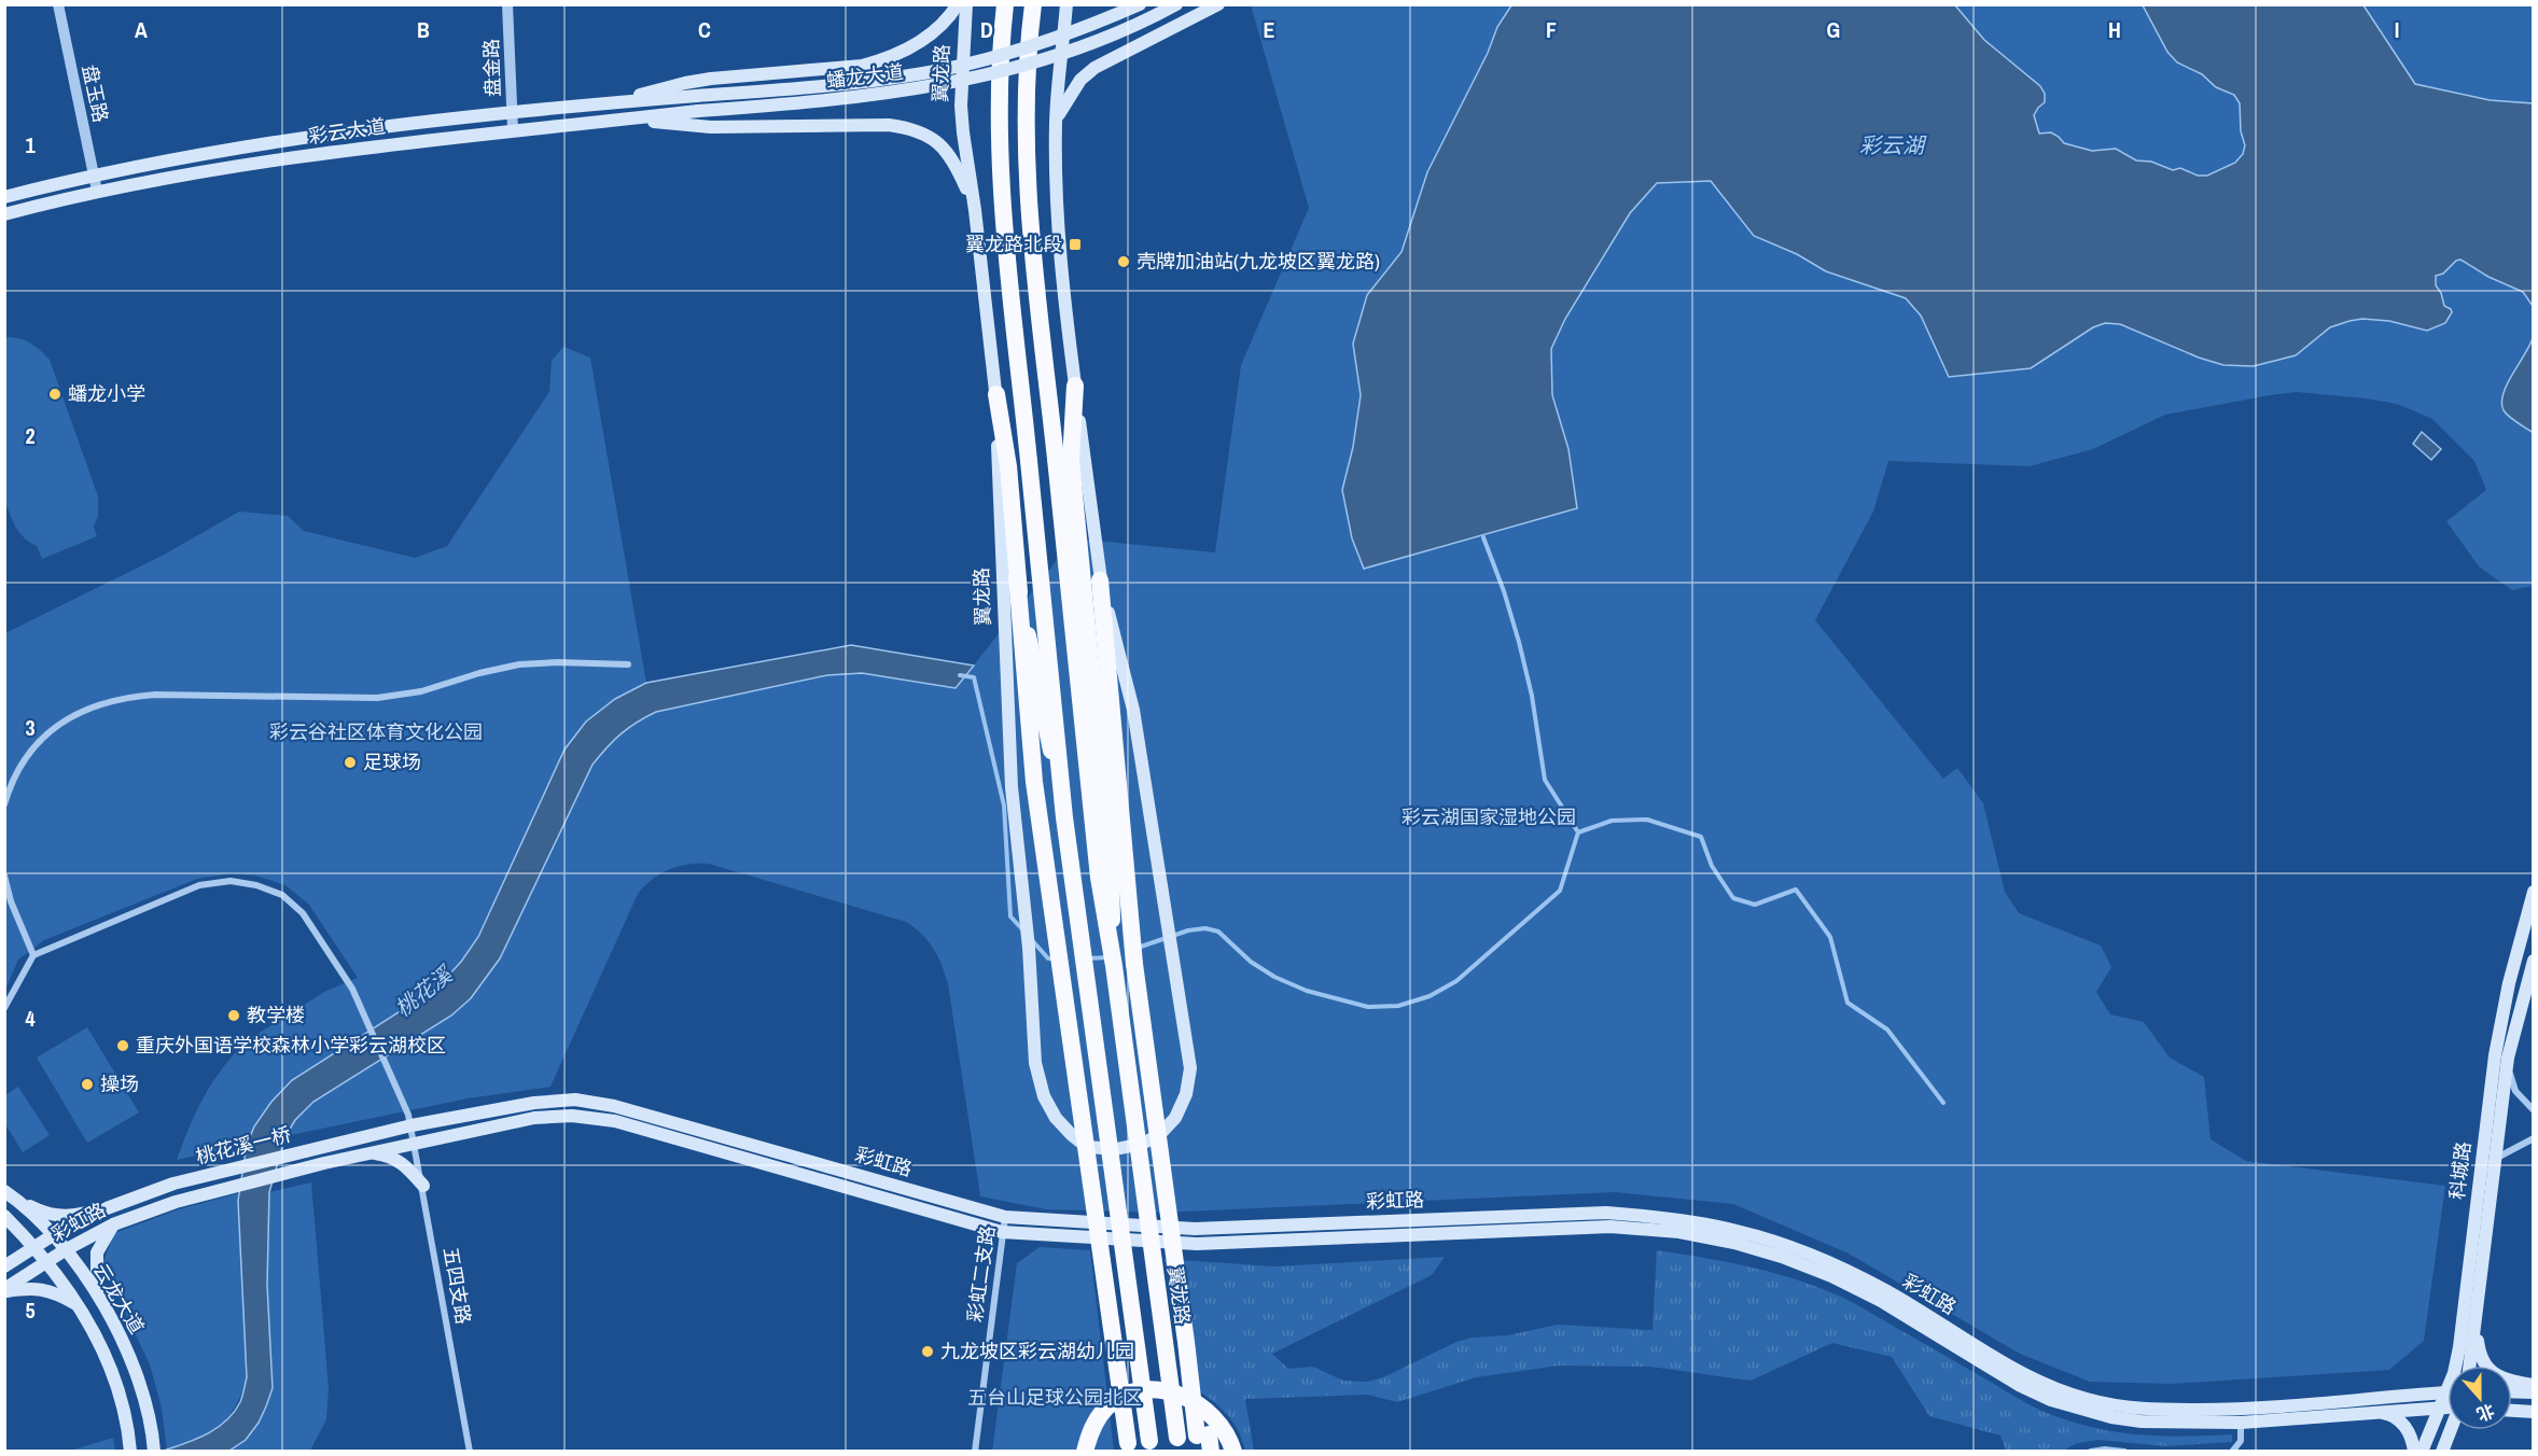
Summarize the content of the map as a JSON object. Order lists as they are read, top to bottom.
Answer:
{
  "streets": {
    "highway": ["翼龙路"],
    "main road": [
      "蟠龙大道",
      "彩云大道",
      "桃花溪一桥",
      "彩虹路",
      "科城路",
      "云龙大道"
    ],
    "street": [
      "盘金路",
      "盘玉路",
      "彩虹二支路",
      "五四支路"
    ]
  },
  "crossings": [
    ["盘金路", "彩云大道"],
    ["蟠龙大道", "彩云大道"],
    ["盘玉路", "彩云大道"],
    ["桃花溪一桥", "彩虹路"],
    ["彩虹路", "科城路"],
    ["彩虹路", "彩虹二支路"],
    ["彩虹路", "五四支路"],
    ["彩虹路", "云龙大道"]
  ],
  "water": ["彩云湖", "桃花溪"],
  "parks": ["彩云谷社区体育文化公园", "彩云湖国家湿地公园", "五台山足球公园北区"],
  "places": {
    "transit": ["翼龙路北段"],
    "other": [
      "壳牌加油站(九龙坡区翼龙路)",
      "蟠龙小学",
      "足球场",
      "教学楼",
      "重庆外国语学校森林小学彩云湖校区",
      "操场",
      "九龙坡区彩云湖幼儿园"
    ]
  },
  "north": "bottom",
  "grid": {
    "columns": [
      "A",
      "B",
      "C",
      "D",
      "E",
      "F",
      "G",
      "H",
      "I"
    ],
    "rows": [
      "1",
      "2",
      "3",
      "4",
      "5"
    ]
  }
}
